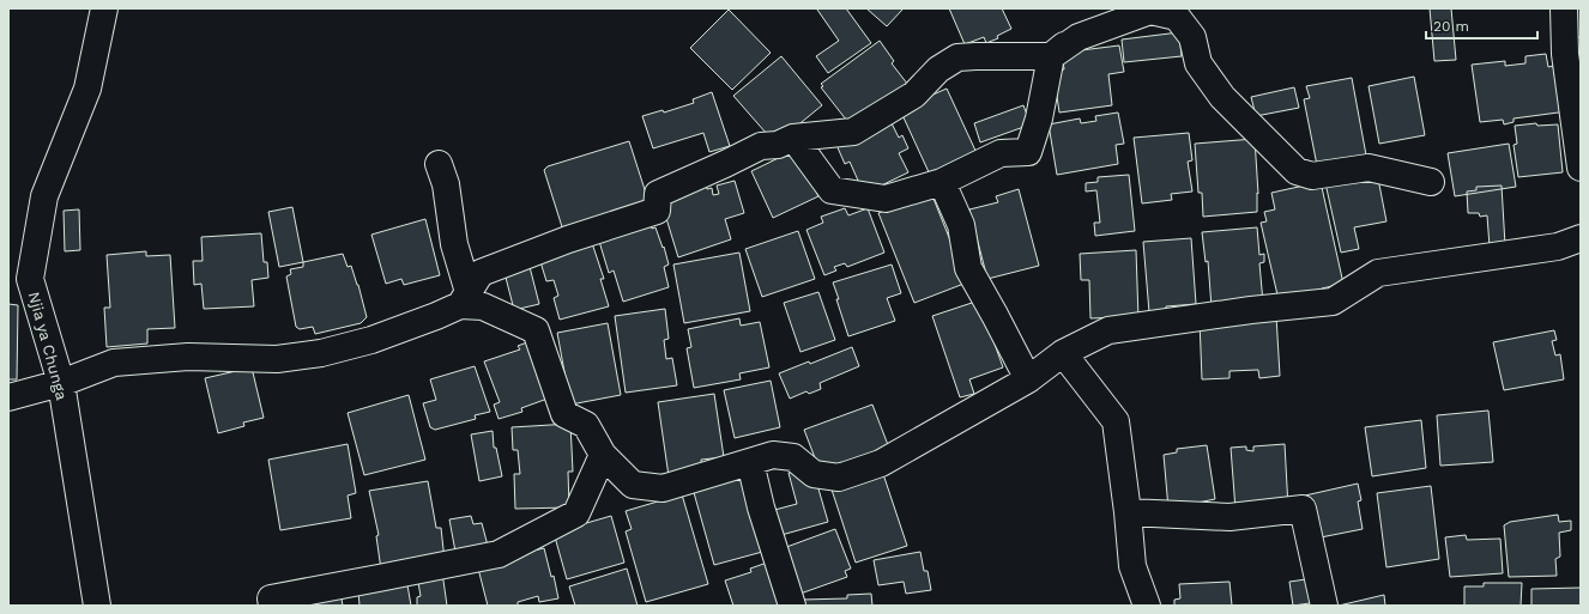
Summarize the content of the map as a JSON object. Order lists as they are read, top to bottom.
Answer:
{
  "streets": {
    "street": ["Njia ya Chunga"]
  },
  "scale_bar": "20 m"
}
